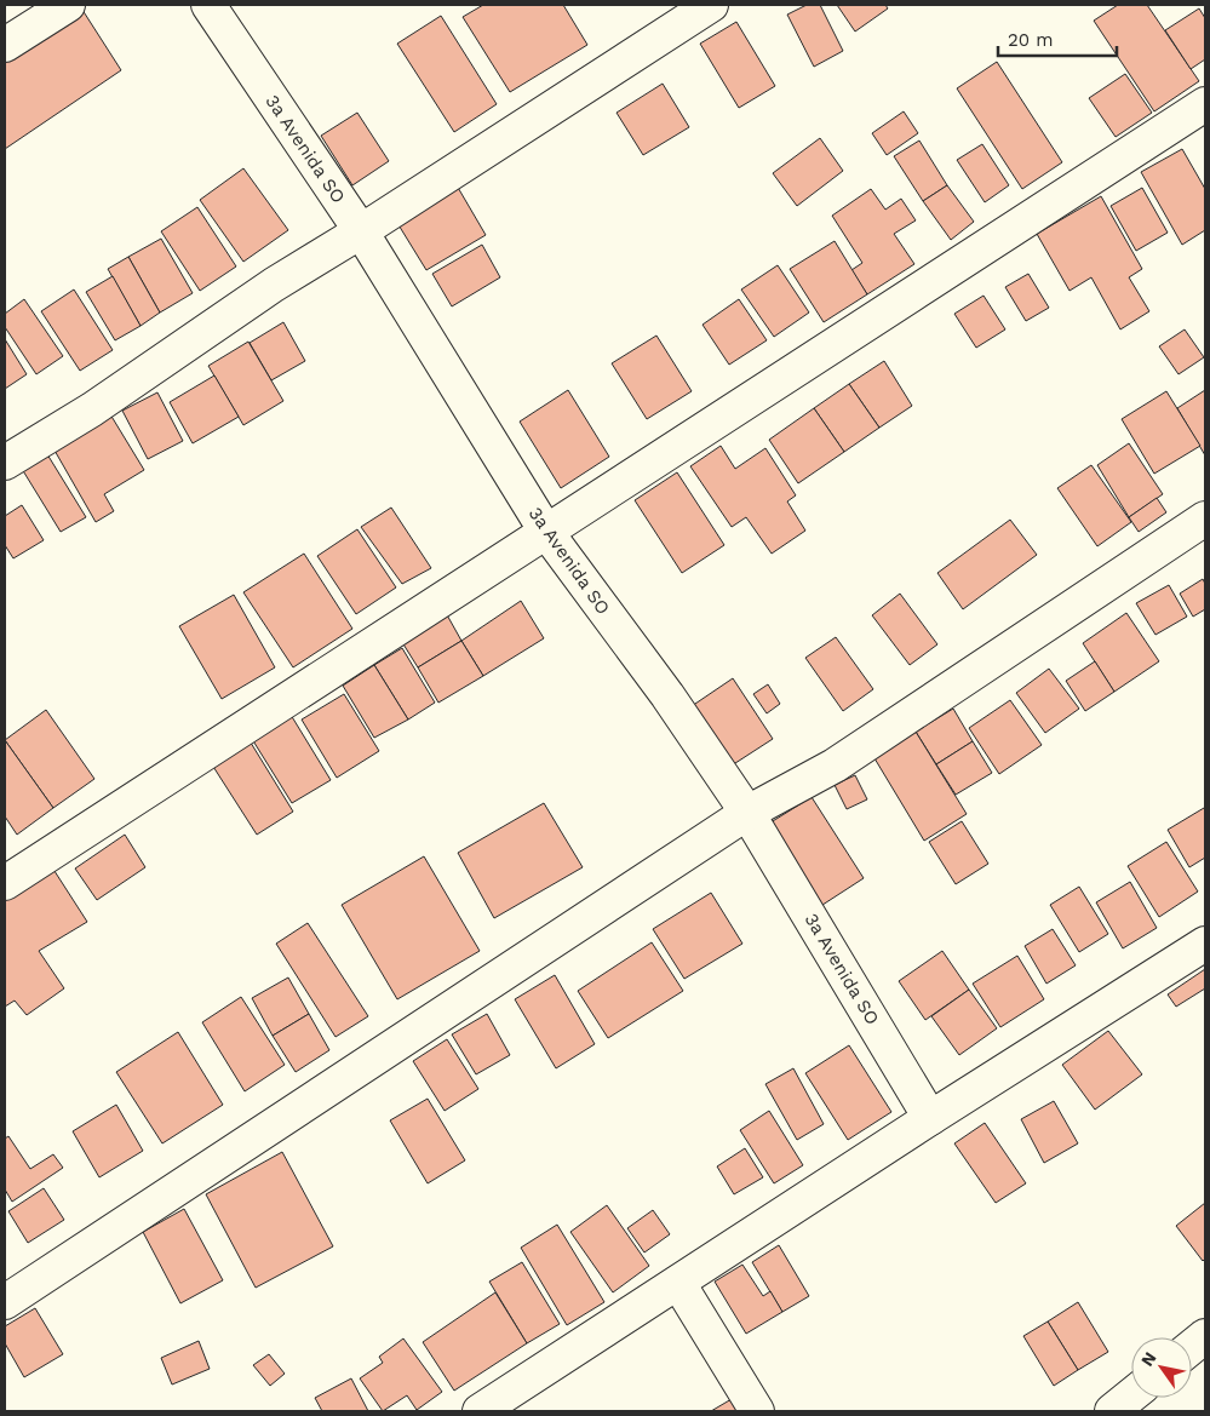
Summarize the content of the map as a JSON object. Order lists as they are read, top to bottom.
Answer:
{
  "streets": {
    "street": ["3a Avenida SO"]
  },
  "scale_bar": "20 m",
  "north": "top left"
}
